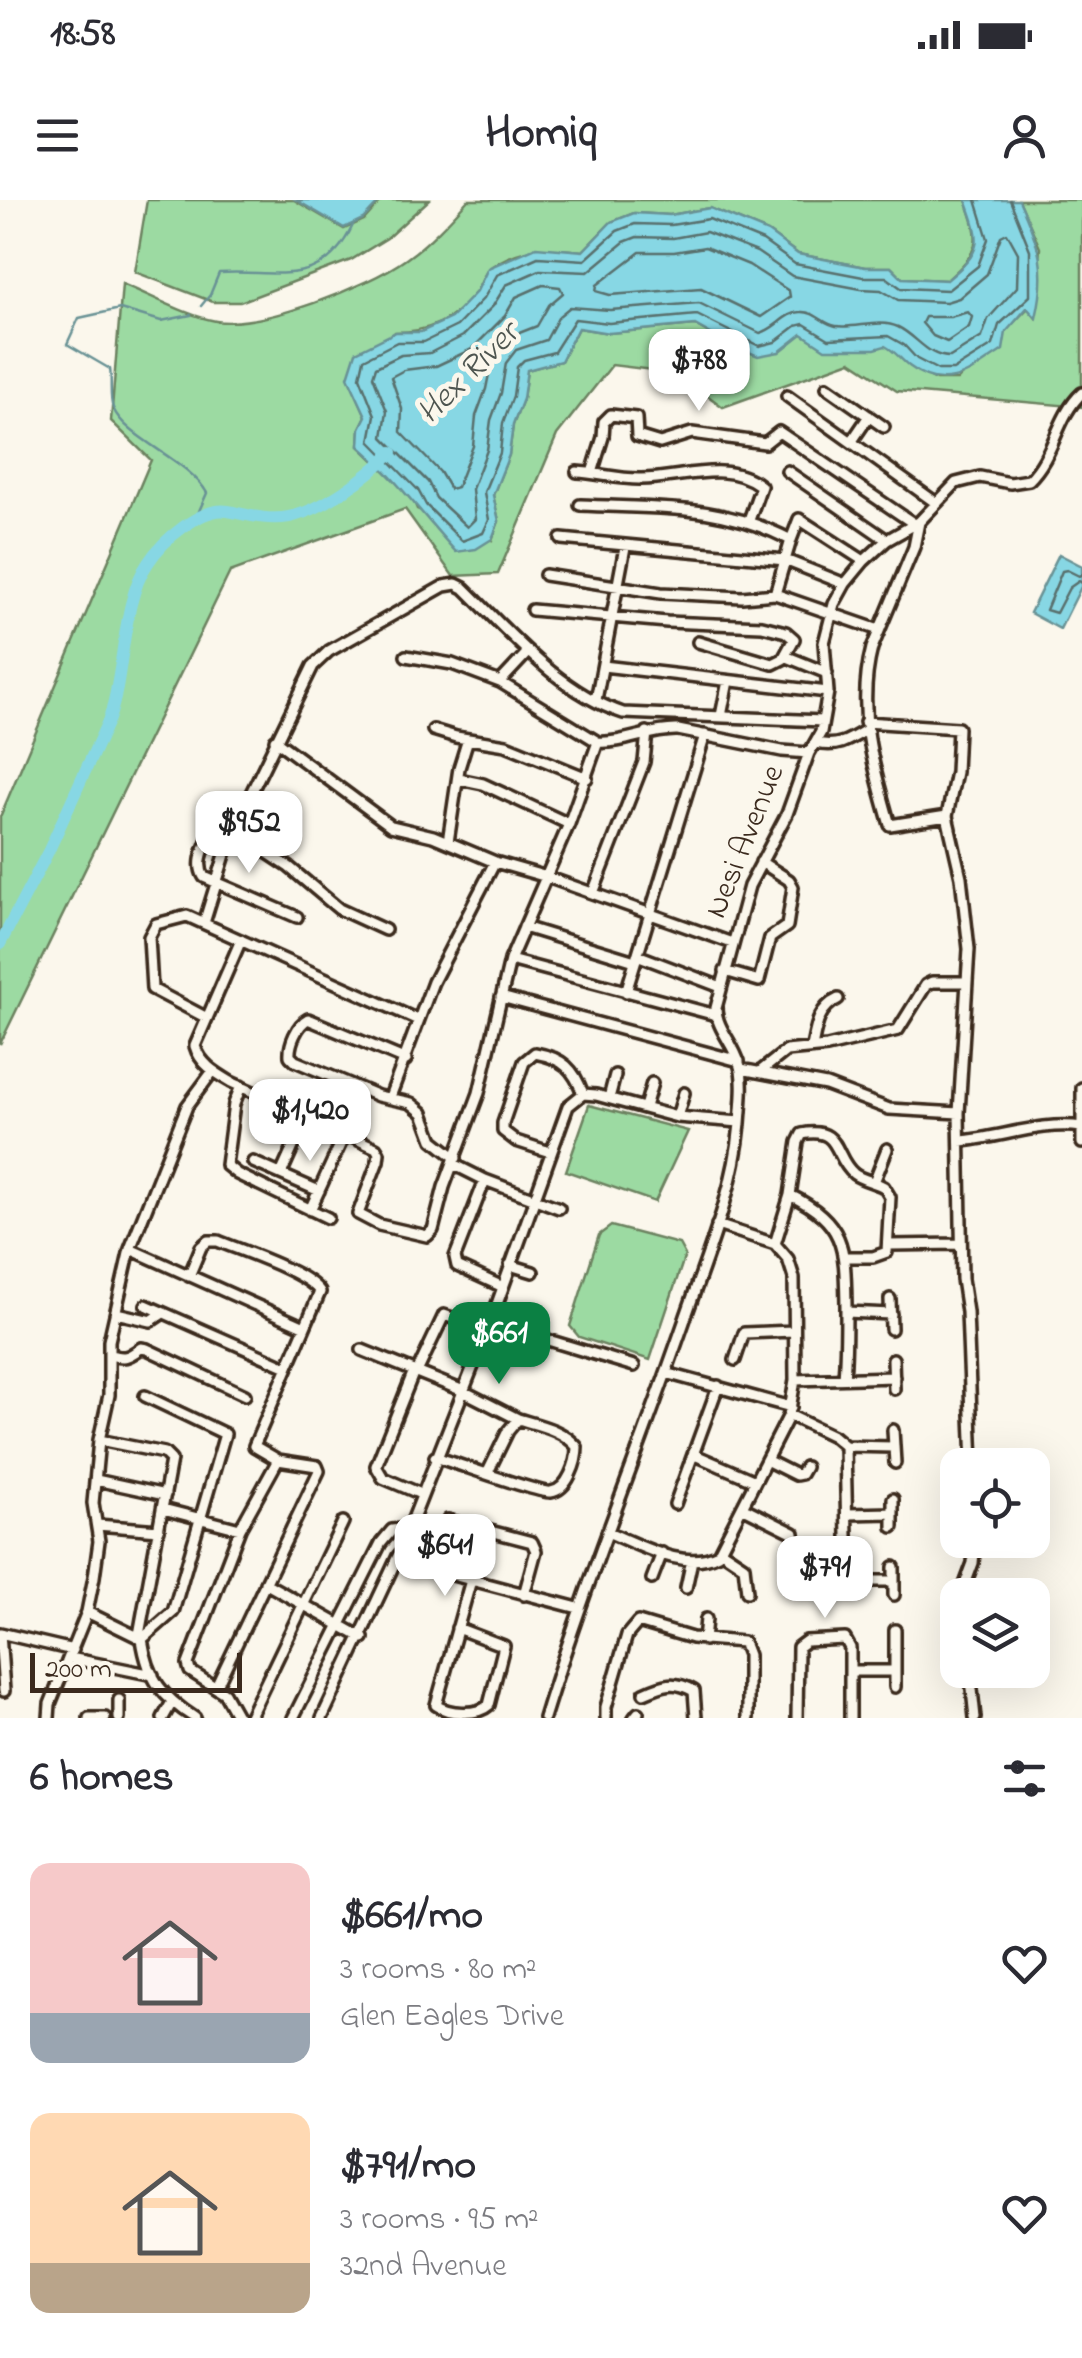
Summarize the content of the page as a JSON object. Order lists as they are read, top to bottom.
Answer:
{
  "streets": {
    "street": ["Nesi Avenue"]
  },
  "water": ["Hex River"],
  "scale_bar": "200 m",
  "page": {
    "status": "18:58",
    "header": "Homiq",
    "price": [
      "$788",
      "$952",
      "$1,420",
      "$661",
      "$641",
      "$791"
    ],
    "scale": "200 m",
    "heading": "6 homes",
    "list": [
      {
        "name": "$661/mo",
        "note": "3 rooms · 80 m² · Glen Eagles Drive"
      },
      {
        "name": "$791/mo",
        "note": "3 rooms · 95 m² · 32nd Avenue"
      }
    ]
  }
}
